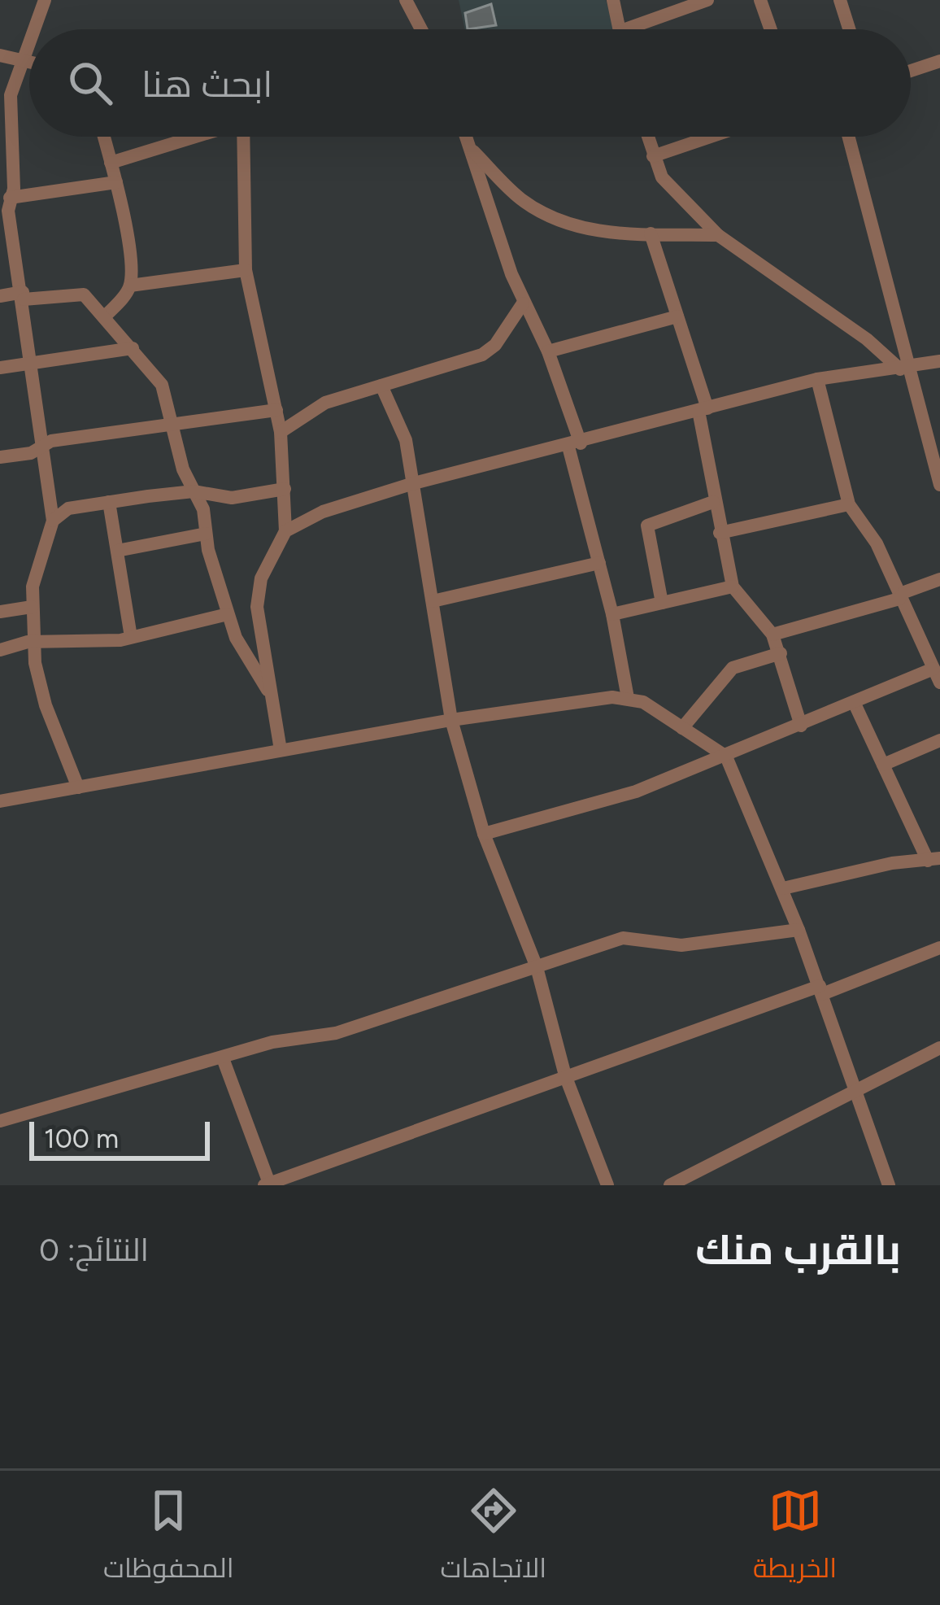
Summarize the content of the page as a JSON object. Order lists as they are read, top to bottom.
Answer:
{
  "scale_bar": "100 m",
  "page": {
    "search": "ابحث هنا",
    "scale": "100 m",
    "heading": ["بالقرب منك", "النتائج: 0"],
    "nav": ["الخريطة", "الاتجاهات", "المحفوظات"]
  }
}
